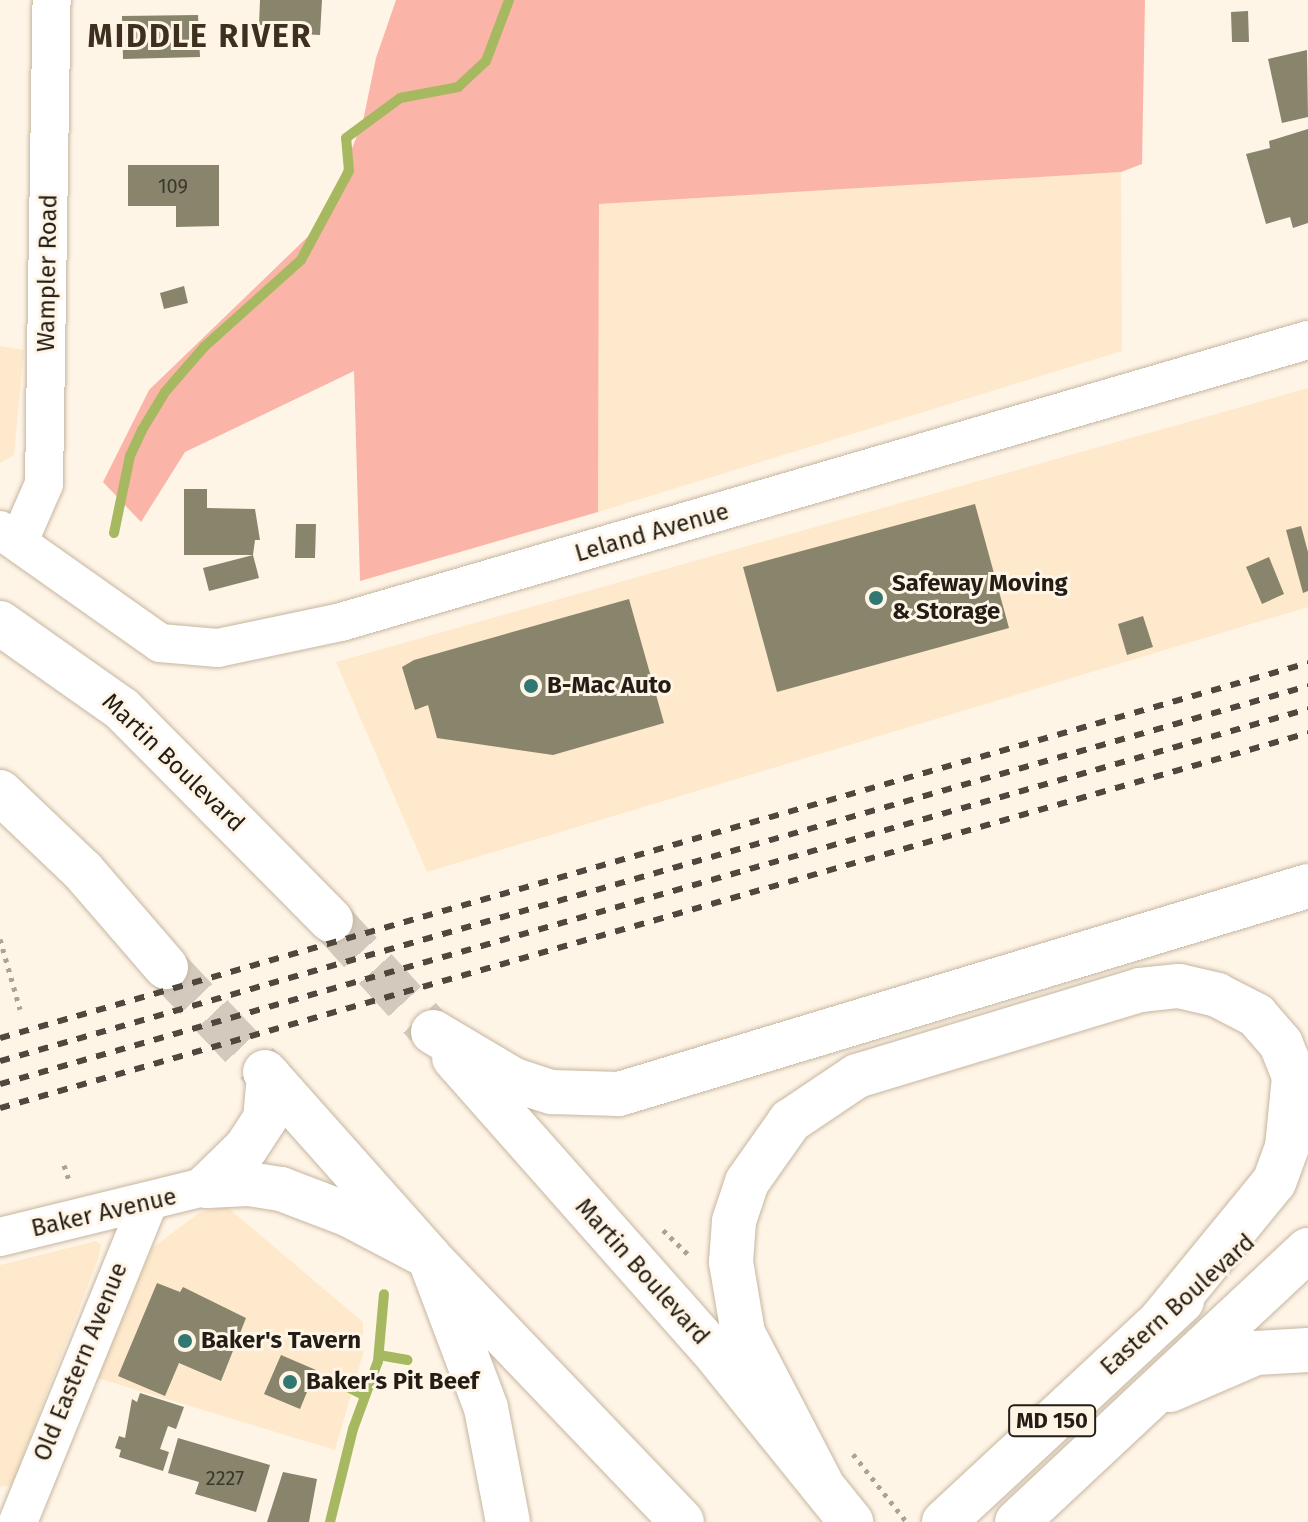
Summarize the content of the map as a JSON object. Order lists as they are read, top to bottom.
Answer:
{
  "streets": {
    "main road": ["Martin Boulevard", "Eastern Boulevard", "MD 150"],
    "street": [
      "Wampler Road",
      "Leland Avenue",
      "Baker Avenue",
      "Old Eastern Avenue"
    ]
  },
  "crossings": [
    ["Wampler Road", "Leland Avenue"],
    ["Baker Avenue", "Old Eastern Avenue"]
  ],
  "districts": ["MIDDLE RIVER"],
  "places": [
    "Safeway Moving & Storage",
    "B-Mac Auto",
    "Baker's Tavern",
    "Baker's Pit Beef"
  ],
  "house_numbers": ["109", "2227"]
}
